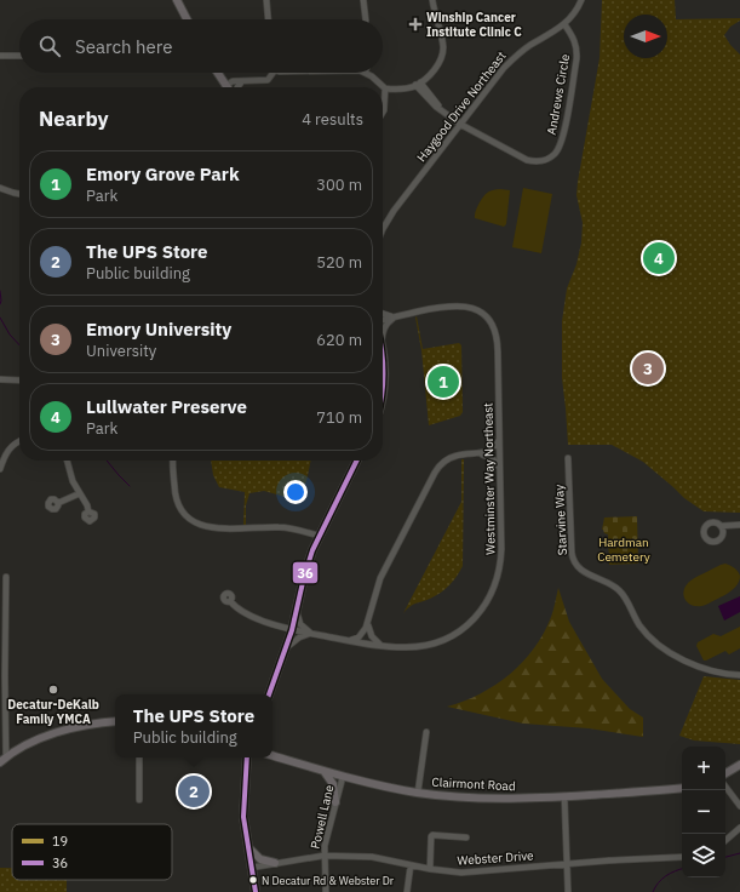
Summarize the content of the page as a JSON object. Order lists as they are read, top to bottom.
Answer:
{
  "streets": {
    "main road": ["Clairmont Road"],
    "street": [
      "Andrews Circle",
      "Haygood Drive Northeast",
      "Westminster Way Northeast",
      "Starvine Way",
      "Powell Lane",
      "Webster Drive"
    ]
  },
  "crossings": [
    ["Andrews Circle", "Haygood Drive Northeast"],
    ["Clairmont Road", "Powell Lane"],
    ["Powell Lane", "Webster Drive"]
  ],
  "parks": ["Hardman Cemetery"],
  "places": {
    "health": ["Winship Cancer Institute Clinic C"],
    "other": ["Decatur-DeKalb Family YMCA", "N Decatur Rd & Webster Dr"]
  },
  "lines": ["transit line 36"],
  "legend": ["19", "36"],
  "north": "right",
  "page": {
    "search": "Search here",
    "heading": ["Nearby", "4 results"],
    "list": [
      {
        "mark": "1",
        "name": "Emory Grove Park",
        "note": "Park",
        "value": "300 m"
      },
      {
        "mark": "2",
        "name": "The UPS Store",
        "note": "Public building",
        "value": "520 m"
      },
      {
        "mark": "3",
        "name": "Emory University",
        "note": "University",
        "value": "620 m"
      },
      {
        "mark": "4",
        "name": "Lullwater Preserve",
        "note": "Park",
        "value": "710 m"
      }
    ],
    "pins": [
      "4",
      "3",
      "1",
      "2"
    ],
    "popup": ["The UPS Store", "Public building"],
    "map_buttons": ["+", "−"]
  }
}
